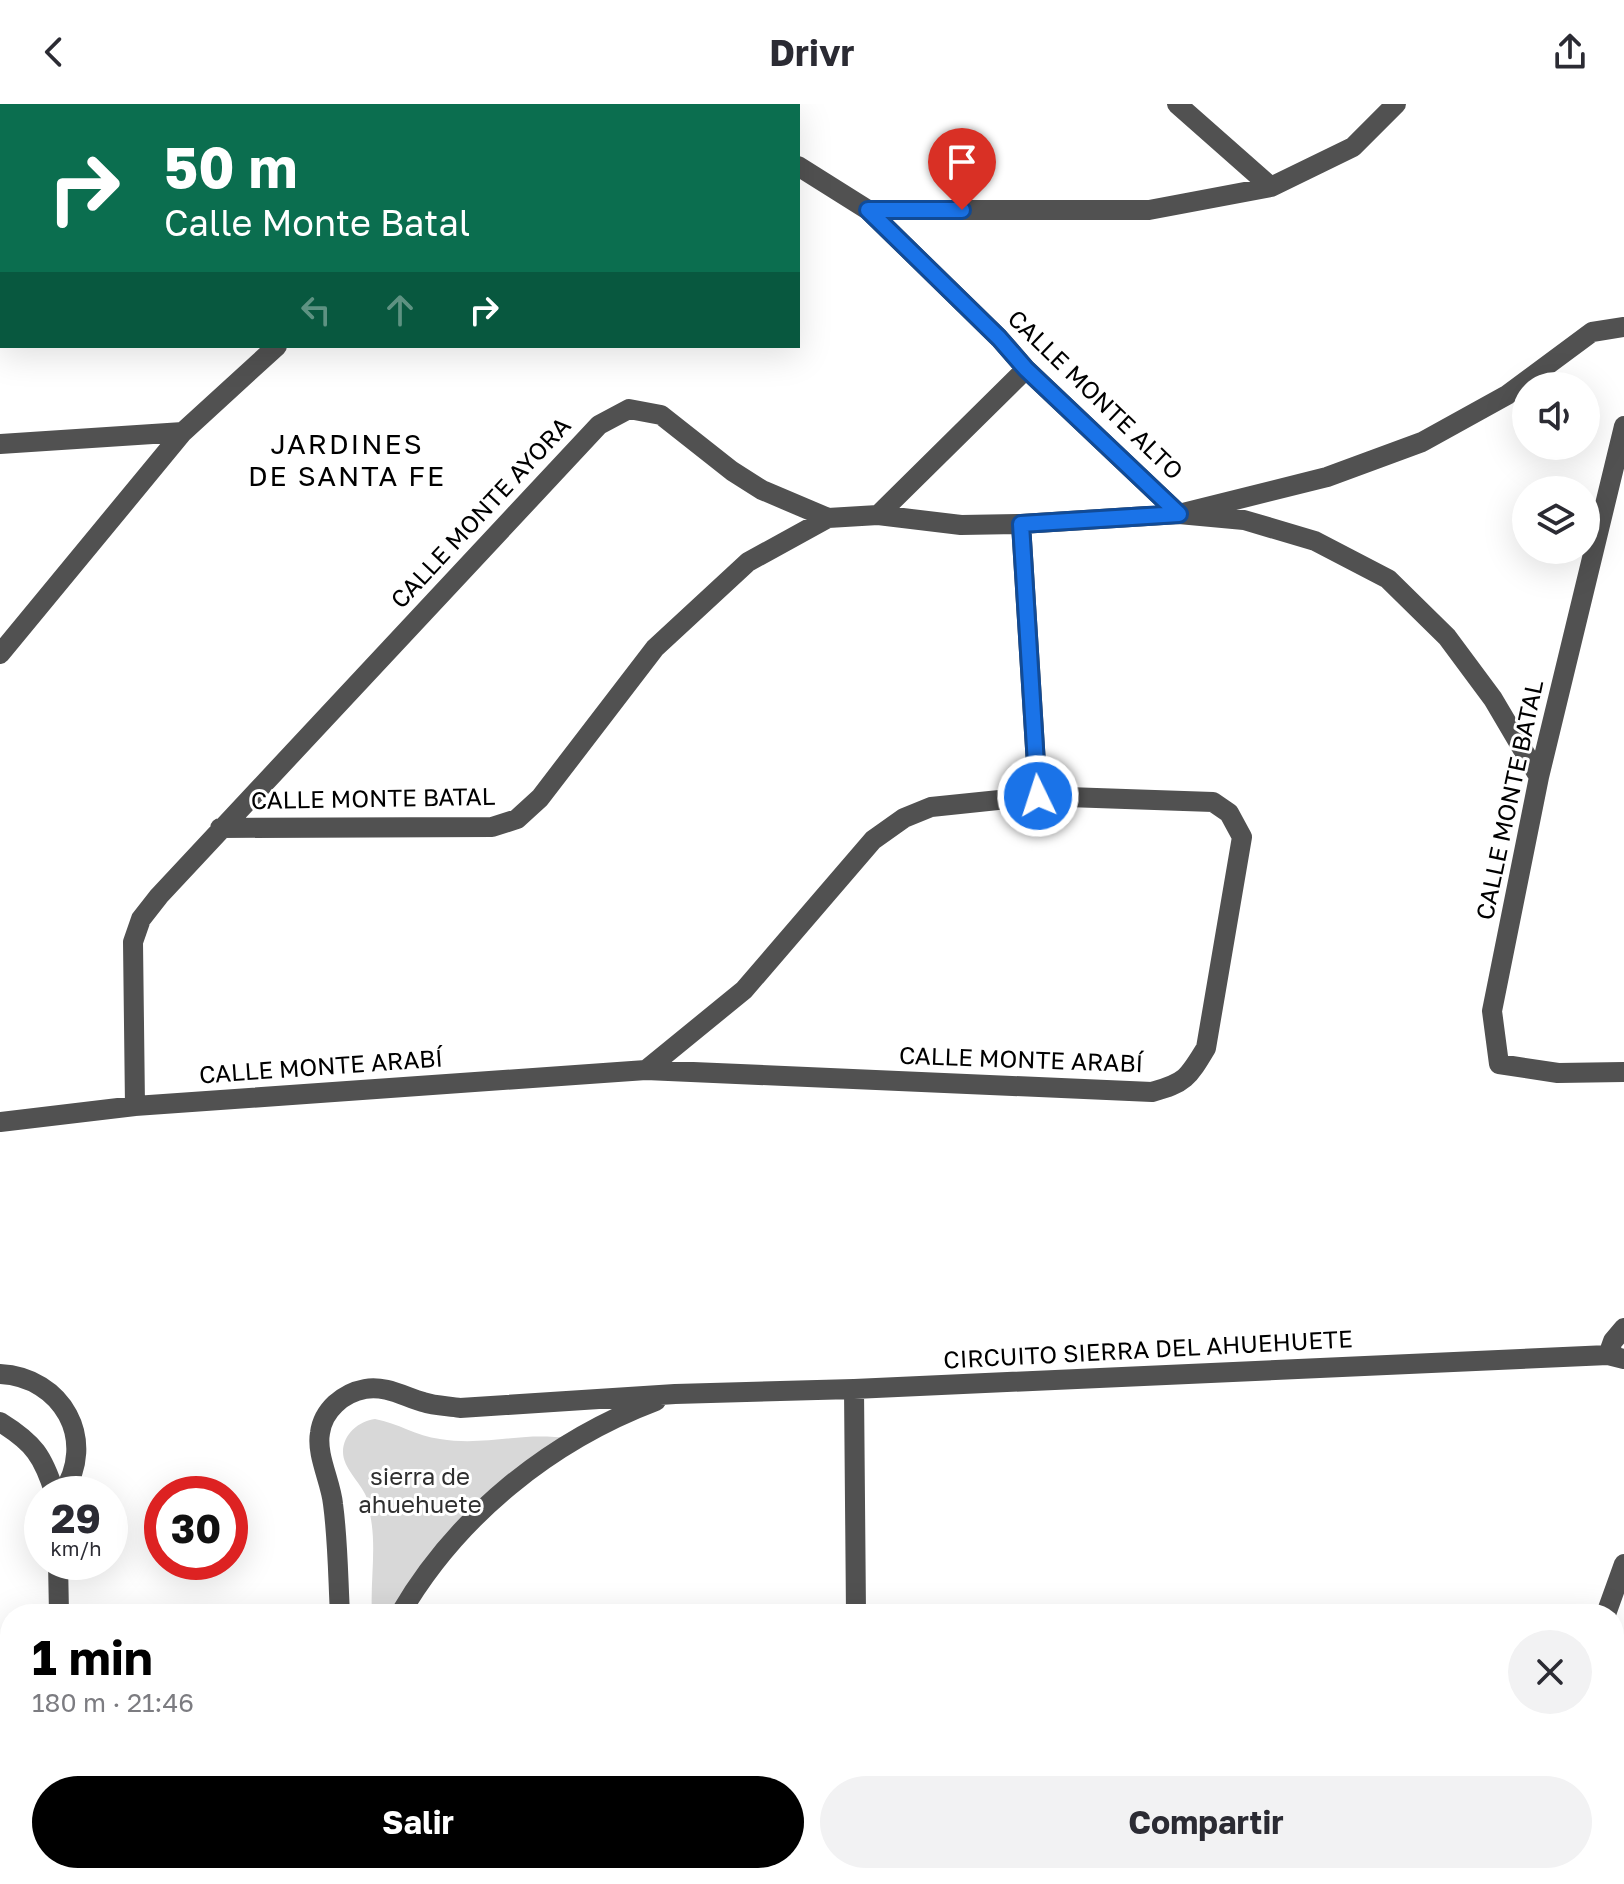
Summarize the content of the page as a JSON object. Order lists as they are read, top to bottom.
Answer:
{
  "streets": {
    "street": [
      "CALLE MONTE ALTO",
      "CALLE MONTE AYORA",
      "CALLE MONTE BATAL",
      "CALLE MONTE ARABÍ",
      "CIRCUITO SIERRA DEL AHUEHUETE"
    ]
  },
  "crossings": [
    ["CALLE MONTE ALTO", "CALLE MONTE BATAL"],
    ["CALLE MONTE AYORA", "CALLE MONTE BATAL"],
    ["CALLE MONTE BATAL", "CALLE MONTE ARABÍ"]
  ],
  "districts": ["JARDINES DE SANTA FE"],
  "parks": ["sierra de ahuehuete"],
  "page": {
    "header": "Drivr",
    "turn": ["50 m", "Calle Monte Batal"],
    "speed": "29 km/h",
    "limit": "30",
    "heading": ["1 min", "180 m · 21:46"],
    "buttons": ["Salir", "Compartir"]
  }
}
